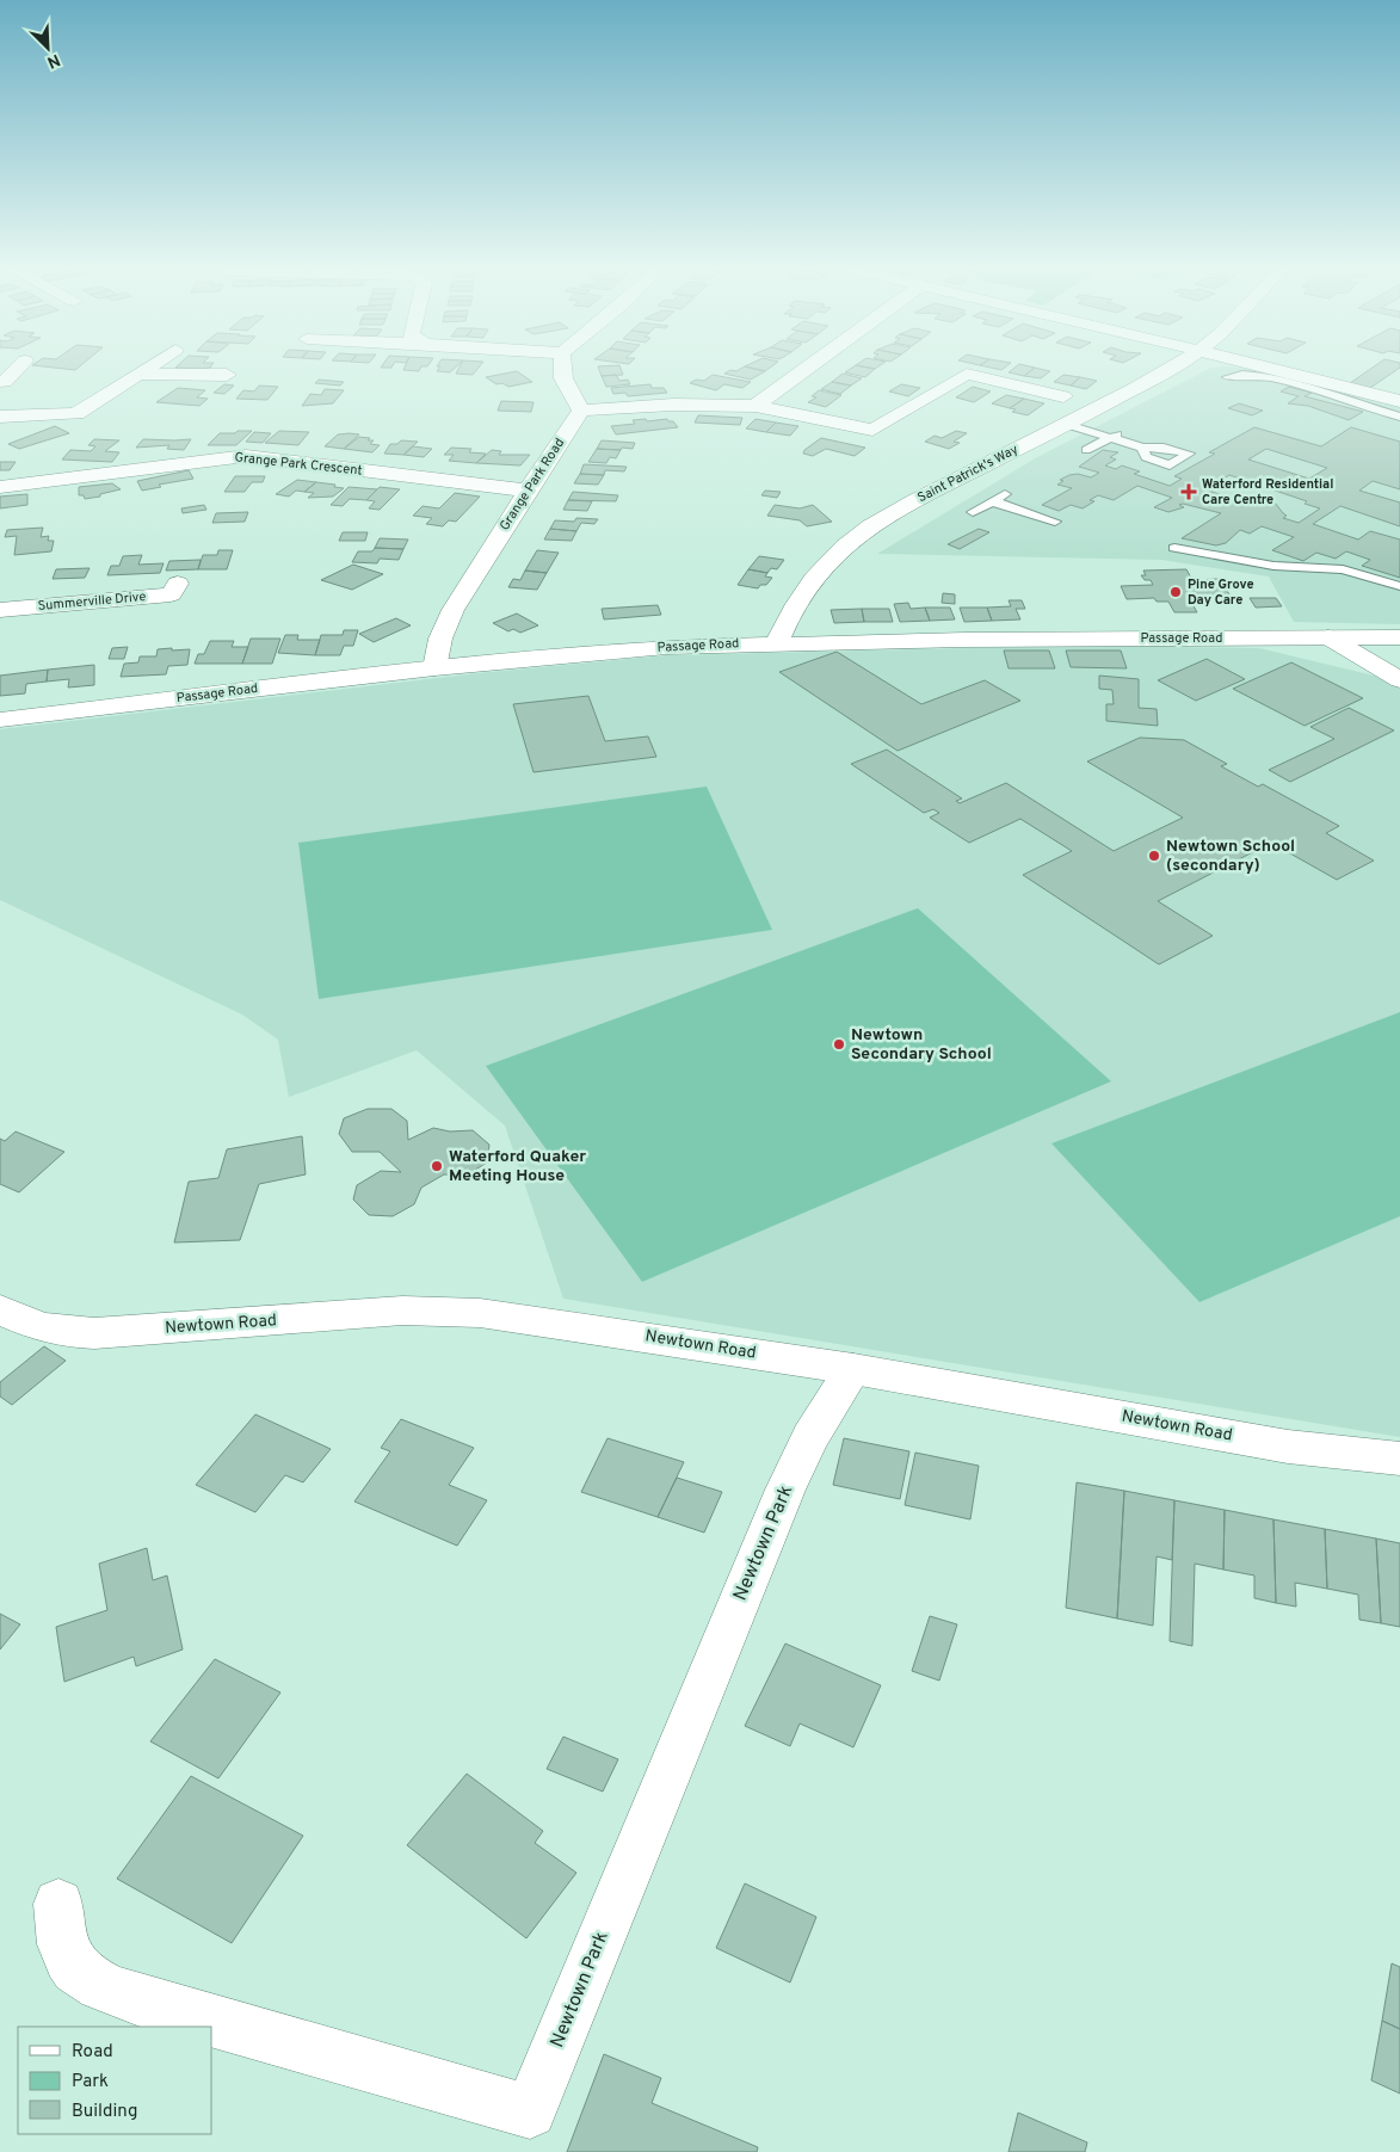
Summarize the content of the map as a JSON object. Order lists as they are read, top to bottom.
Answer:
{
  "streets": {
    "street": [
      "Grange Park Crescent",
      "Saint Patrick's Way",
      "Grange Park Road",
      "Summerville Drive",
      "Passage Road",
      "Newtown Road",
      "Newtown Park"
    ]
  },
  "crossings": [
    ["Grange Park Crescent", "Grange Park Road"],
    ["Saint Patrick's Way", "Passage Road"],
    ["Grange Park Road", "Passage Road"],
    ["Newtown Road", "Newtown Park"]
  ],
  "places": {
    "health": ["Waterford Residential Care Centre"],
    "other": [
      "Pine Grove Day Care",
      "Newtown School (secondary)",
      "Newtown Secondary School",
      "Waterford Quaker Meeting House"
    ]
  },
  "legend": ["Road", "Park", "Building"],
  "north": "bottom right"
}
